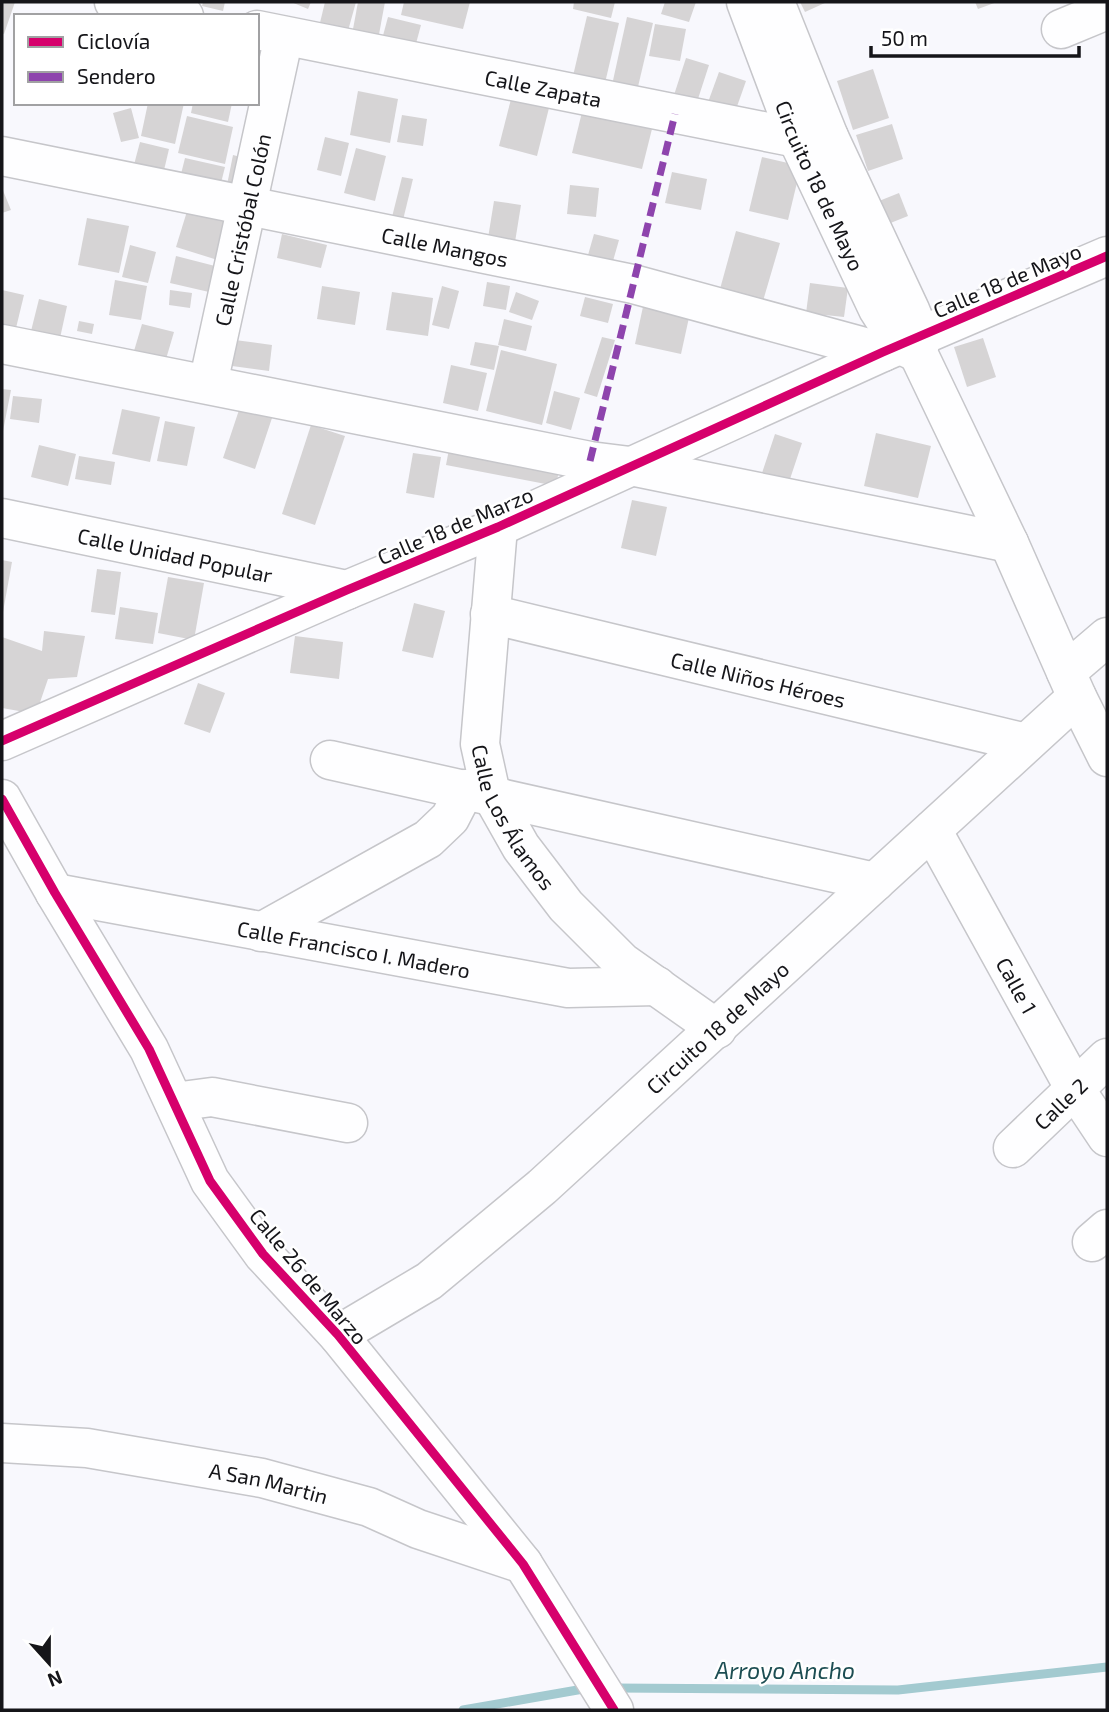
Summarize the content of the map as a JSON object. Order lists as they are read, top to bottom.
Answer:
{
  "streets": {
    "street": [
      "Calle Zapata",
      "Circuito 18 de Mayo",
      "Calle Cristóbal Colón",
      "Calle Mangos",
      "Calle 18 de Mayo",
      "Calle 18 de Marzo",
      "Calle Unidad Popular",
      "Calle Niños Héroes",
      "Calle Los Álamos",
      "Calle Francisco I. Madero",
      "Calle 1",
      "Calle 2",
      "Calle 26 de Marzo",
      "A San Martin"
    ]
  },
  "crossings": [
    ["Calle Zapata", "Circuito 18 de Mayo"],
    ["Calle Zapata", "Calle Cristóbal Colón"],
    ["Circuito 18 de Mayo", "Calle Mangos"],
    ["Circuito 18 de Mayo", "Calle 18 de Mayo"],
    ["Circuito 18 de Mayo", "Calle 18 de Marzo"],
    ["Circuito 18 de Mayo", "Calle Niños Héroes"],
    ["Circuito 18 de Mayo", "Calle Los Álamos"],
    ["Circuito 18 de Mayo", "Calle 1"],
    ["Circuito 18 de Mayo", "Calle 26 de Marzo"],
    ["Calle Cristóbal Colón", "Calle Mangos"],
    ["Calle Mangos", "Calle 18 de Mayo"],
    ["Calle Mangos", "Calle 18 de Marzo"],
    ["Calle 18 de Mayo", "Calle 18 de Marzo"],
    ["Calle 18 de Marzo", "Calle Unidad Popular"],
    ["Calle 18 de Marzo", "Calle Los Álamos"],
    ["Calle Niños Héroes", "Calle Los Álamos"],
    ["Calle Los Álamos", "Calle Francisco I. Madero"],
    ["Calle Francisco I. Madero", "Calle 26 de Marzo"],
    ["Calle 1", "Calle 2"],
    ["Calle 26 de Marzo", "A San Martin"]
  ],
  "water": ["Arroyo Ancho"],
  "legend": ["Ciclovía", "Sendero"],
  "scale_bar": "50 m",
  "north": "bottom"
}
